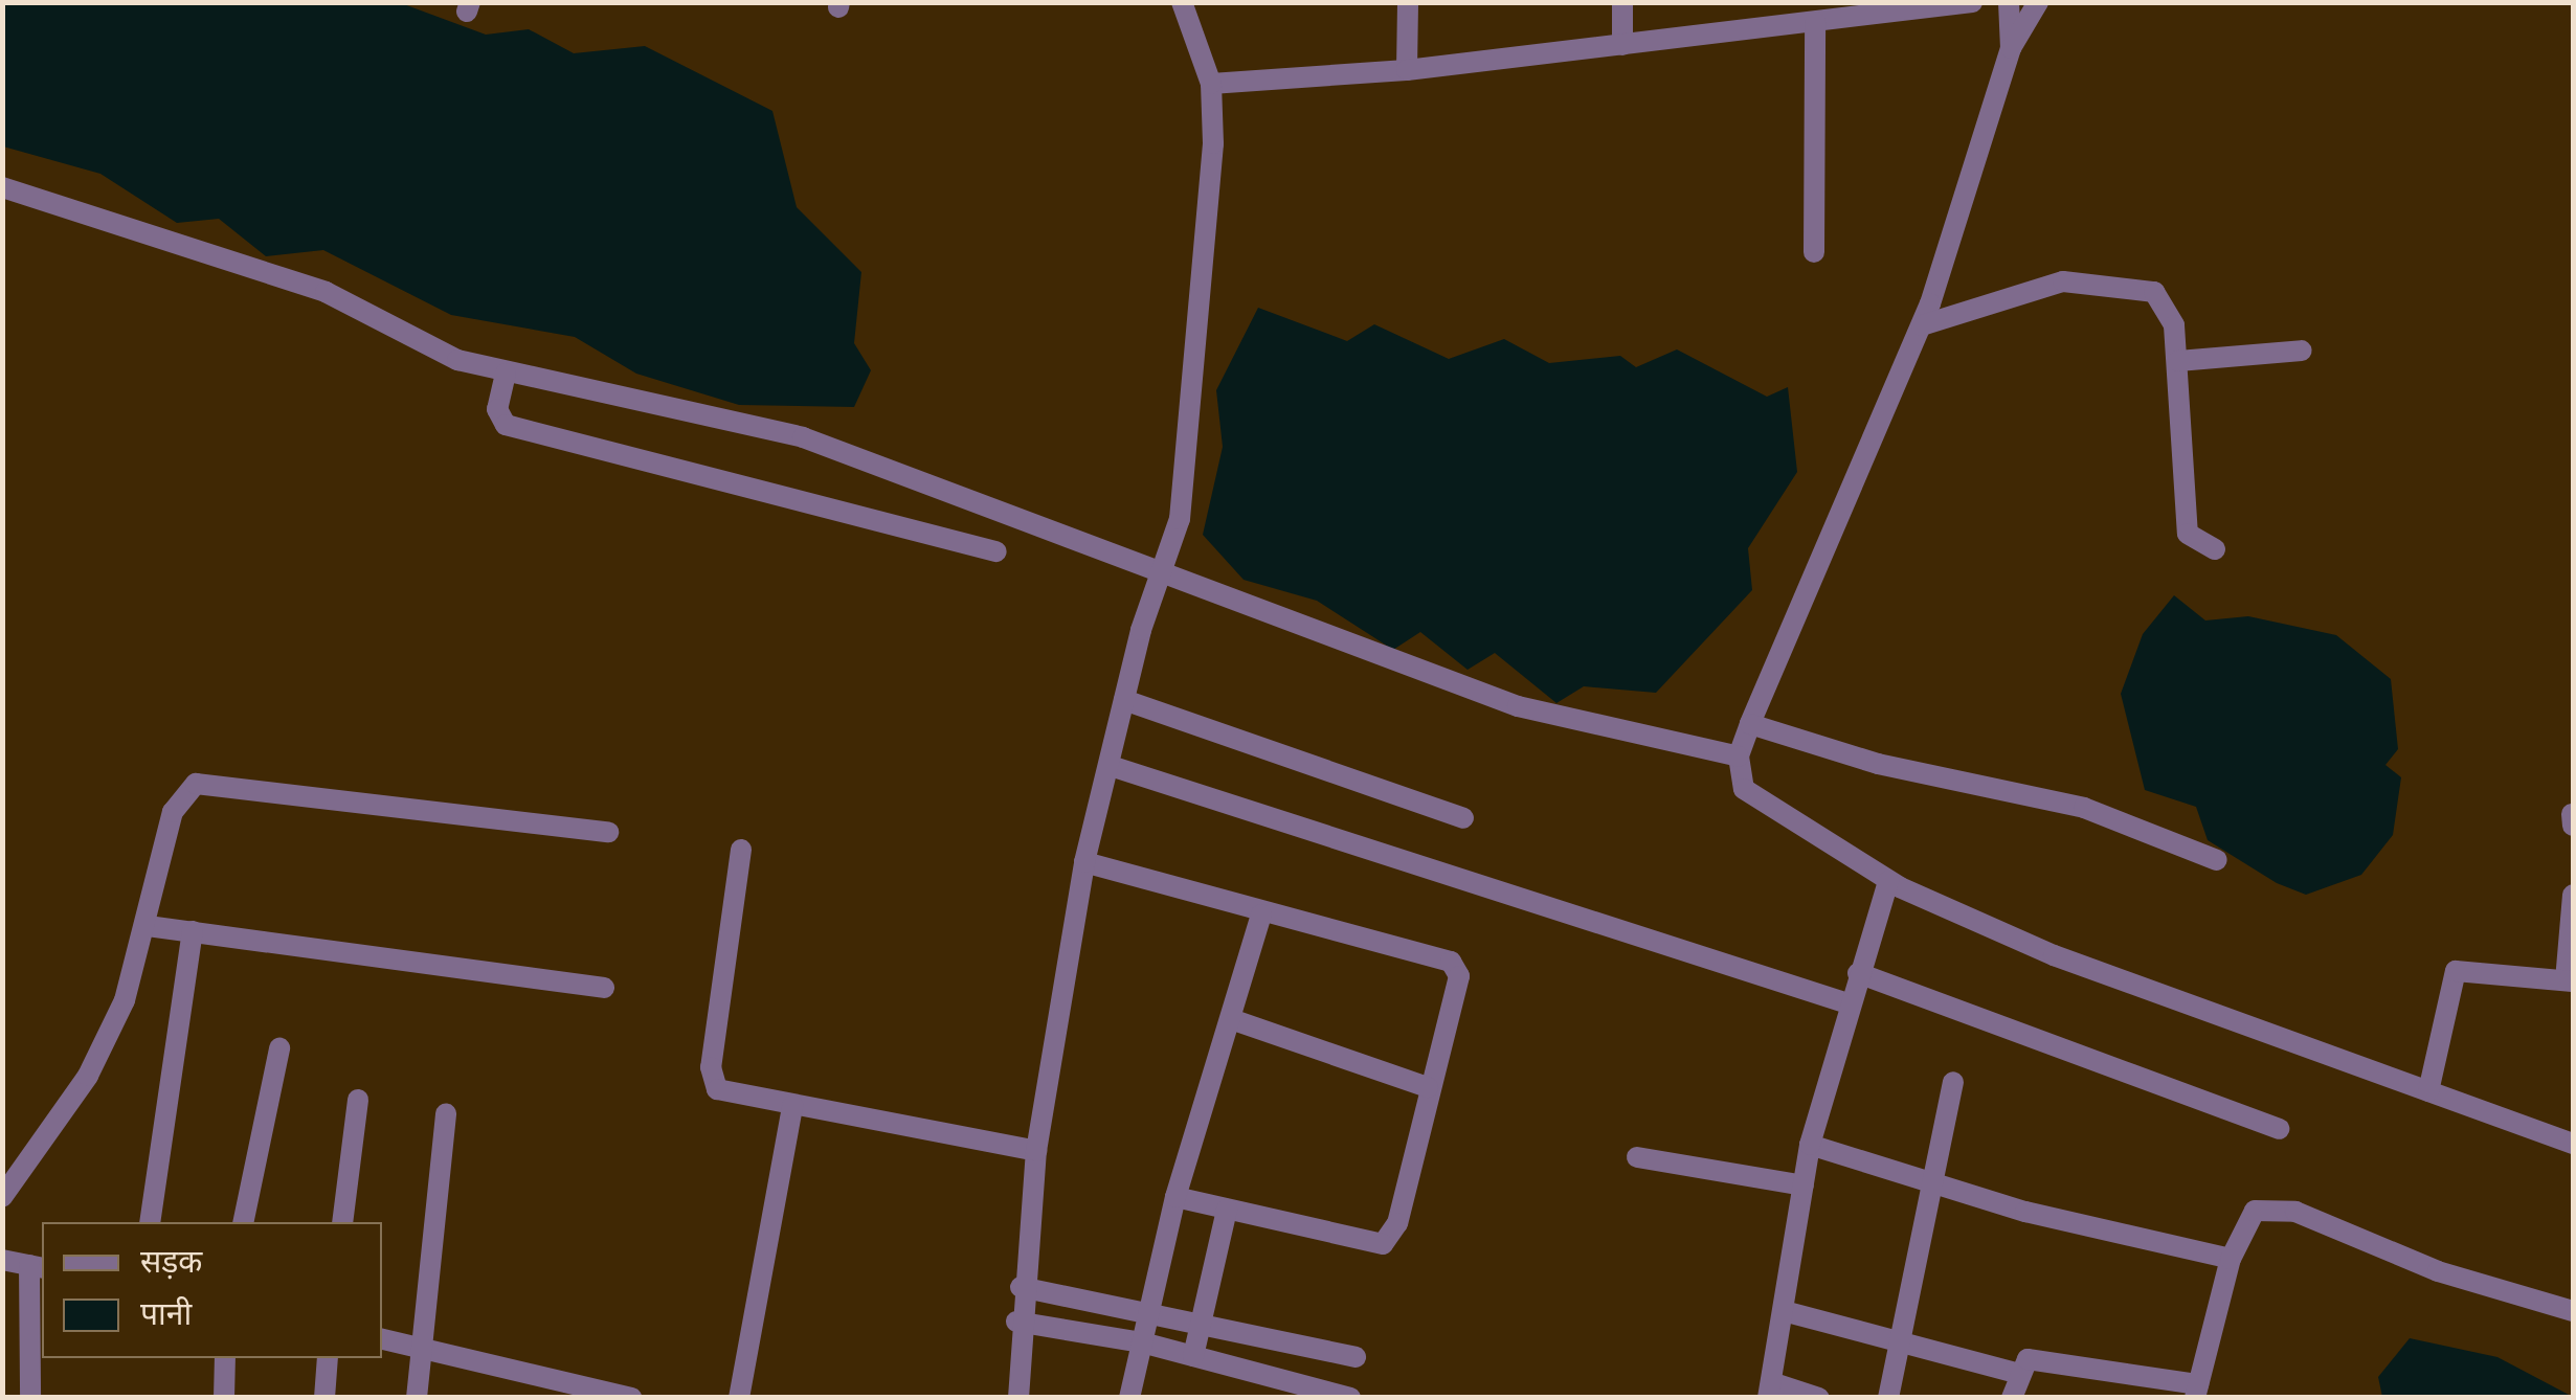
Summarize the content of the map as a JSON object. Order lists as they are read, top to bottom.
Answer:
{
  "legend": ["सड़क", "पानी"]
}
